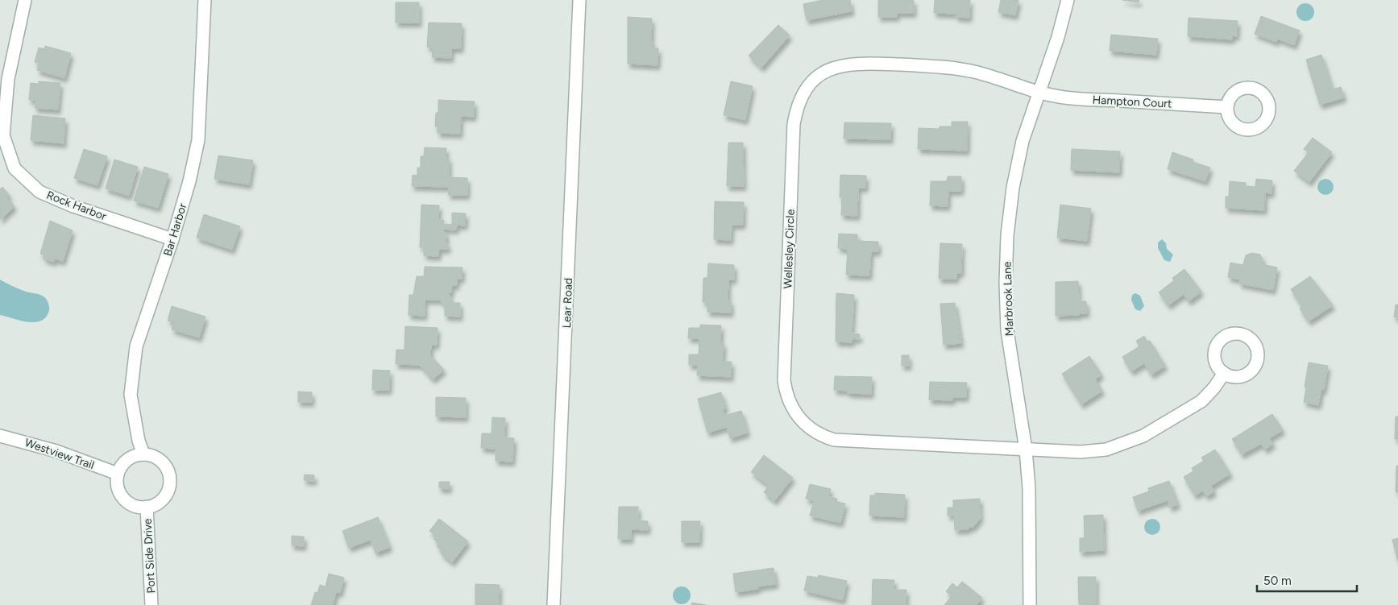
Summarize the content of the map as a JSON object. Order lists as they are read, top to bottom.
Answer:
{
  "streets": {
    "street": [
      "Hampton Court",
      "Rock Harbor",
      "Bar Harbor",
      "Wellesley Circle",
      "Marbrook Lane",
      "Lear Road",
      "Westview Trail",
      "Port Side Drive"
    ]
  },
  "crossings": [
    ["Hampton Court", "Wellesley Circle"],
    ["Hampton Court", "Marbrook Lane"],
    ["Rock Harbor", "Bar Harbor"],
    ["Bar Harbor", "Westview Trail"],
    ["Bar Harbor", "Port Side Drive"],
    ["Wellesley Circle", "Marbrook Lane"],
    ["Westview Trail", "Port Side Drive"]
  ],
  "scale_bar": "50 m"
}
